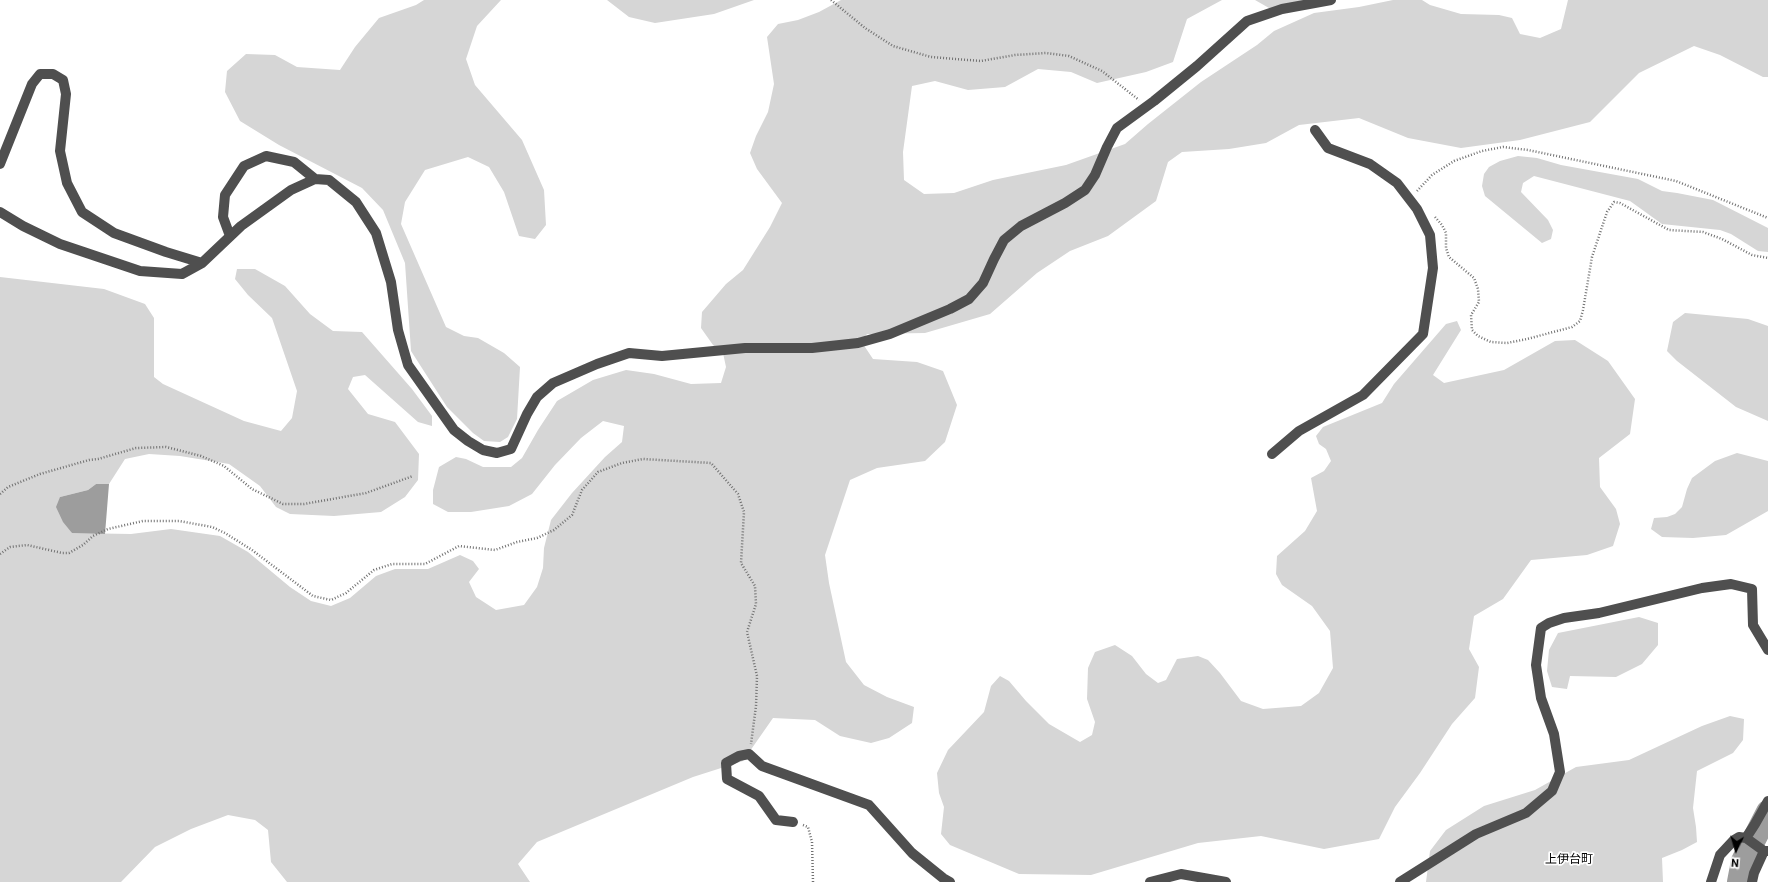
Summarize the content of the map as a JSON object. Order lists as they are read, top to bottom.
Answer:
{
  "districts": ["上伊台町"],
  "north": "bottom"
}
